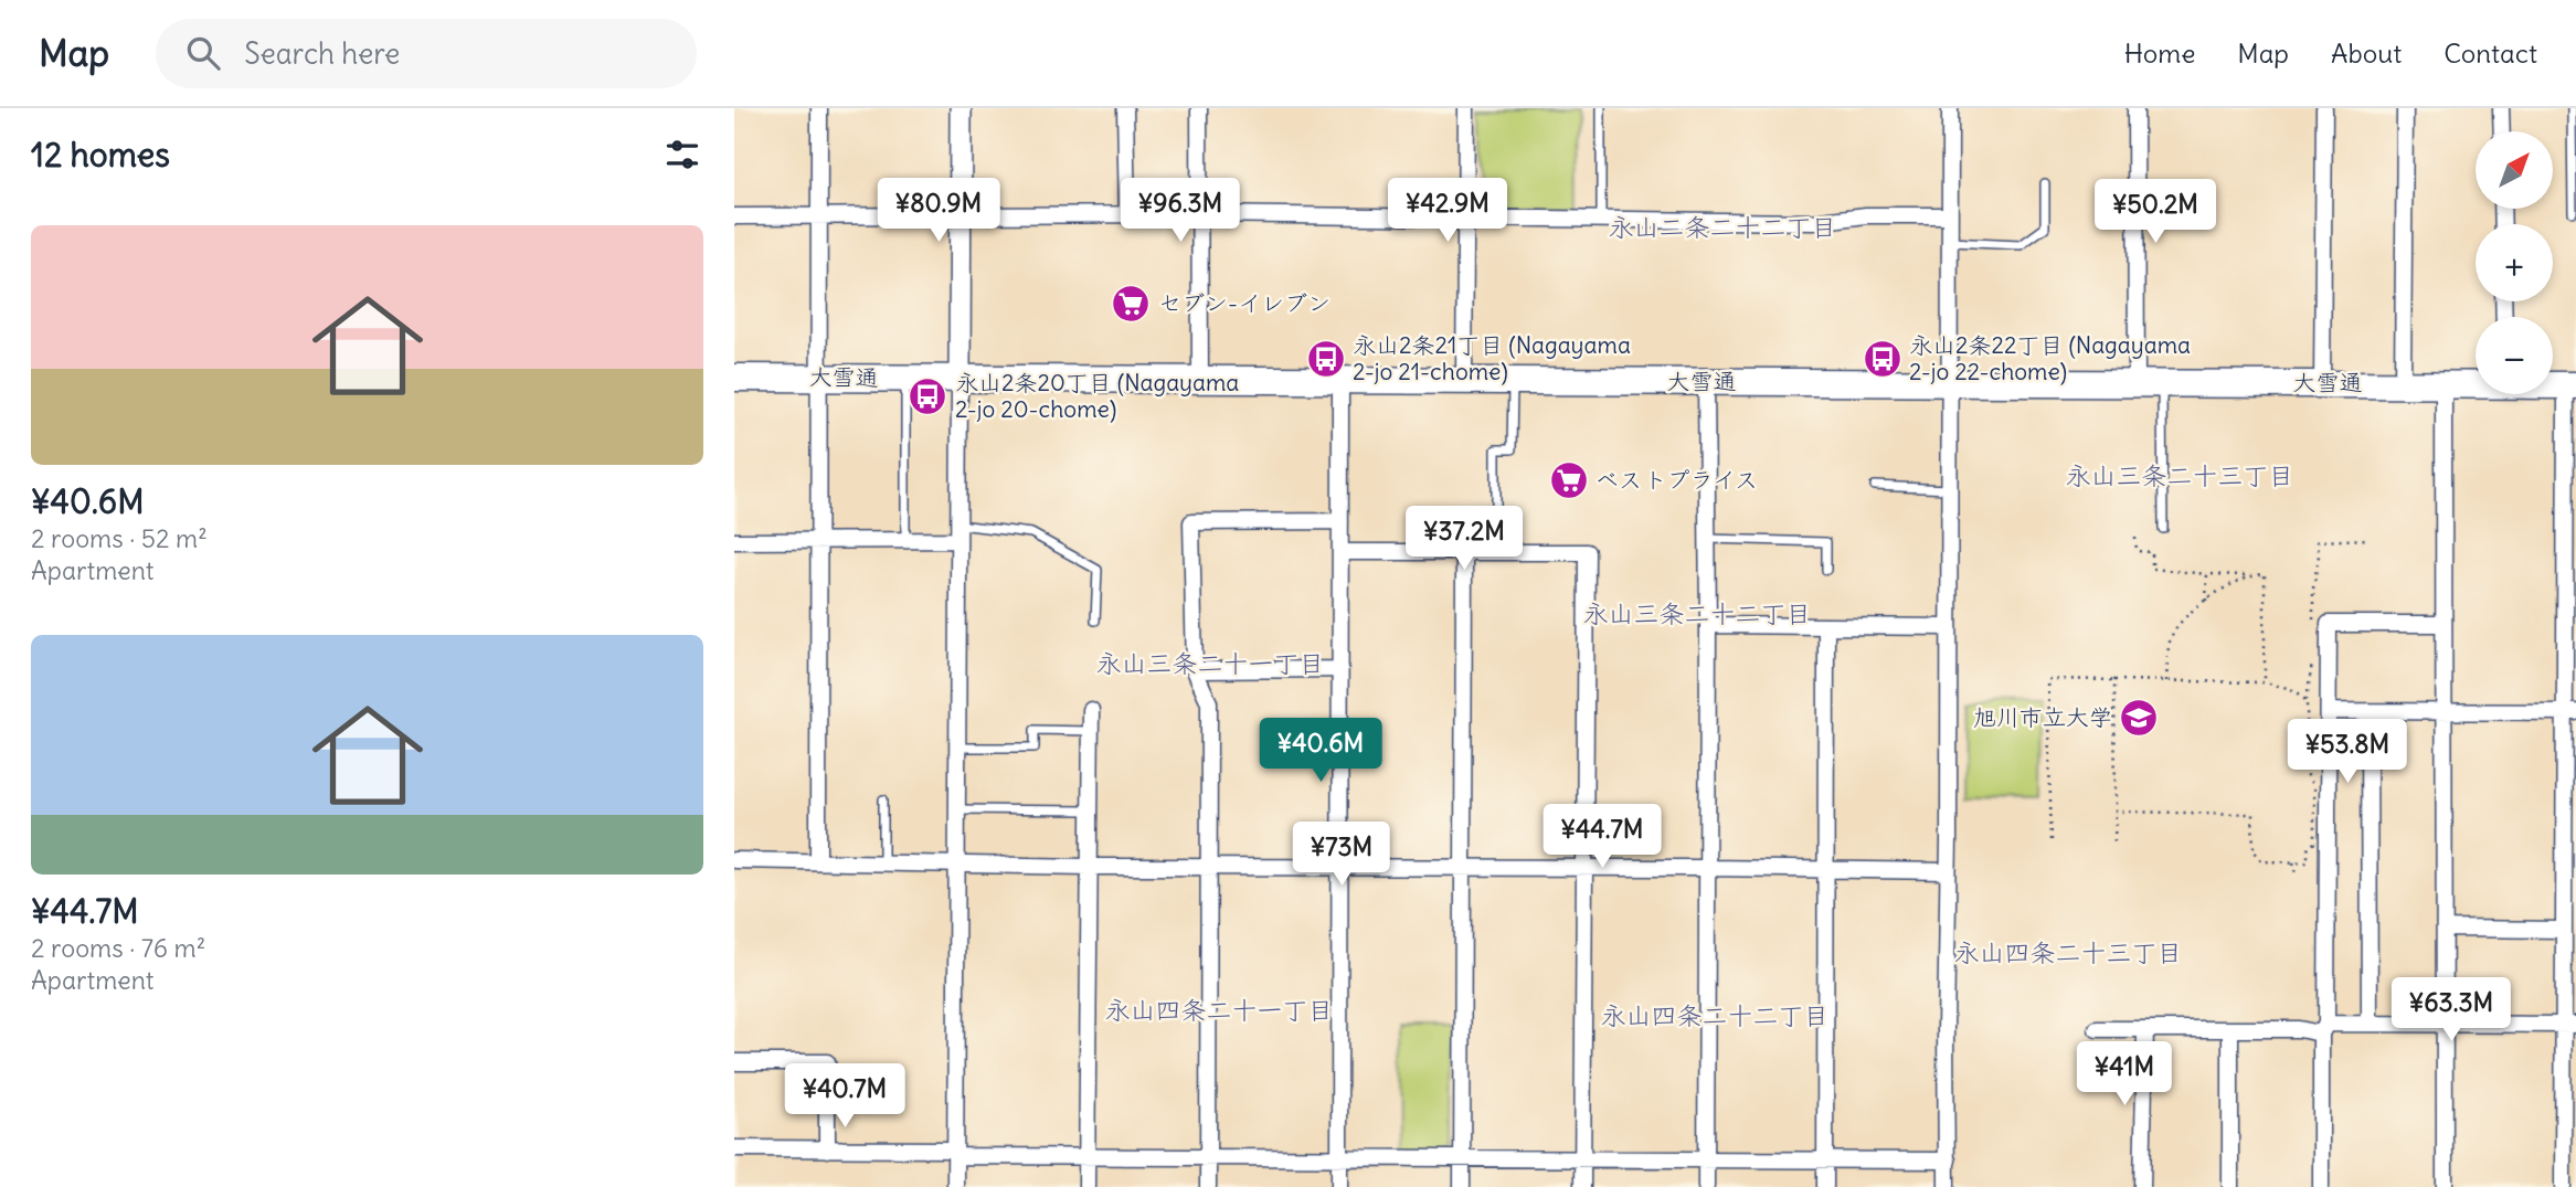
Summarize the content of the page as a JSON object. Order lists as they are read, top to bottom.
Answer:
{
  "streets": {
    "highway": ["大雪通"]
  },
  "districts": [
    "永山二条二十二丁目",
    "永山三条二十三丁目",
    "永山三条二十二丁目",
    "永山三条二十一丁目",
    "永山四条二十三丁目",
    "永山四条二十一丁目",
    "永山四条二十二丁目"
  ],
  "places": {
    "supermarket": ["セブン-イレブン", "ベストプライス"],
    "bus stop": ["永山2条21丁目 (Nagayama 2-jo 21-chome)", "永山2条22丁目 (Nagayama 2-jo 22-chome)", "永山2条20丁目 (Nagayama 2-jo 20-chome)"],
    "school or university": ["旭川市立大学"]
  },
  "north": "top right",
  "page": {
    "header": "Map",
    "search": "Search here",
    "nav": [
      "Home",
      "Map",
      "About",
      "Contact"
    ],
    "heading": "12 homes",
    "map_buttons": ["+", "−"],
    "price": [
      "¥80.9M",
      "¥96.3M",
      "¥42.9M",
      "¥50.2M",
      "¥37.2M",
      "¥40.6M",
      "¥53.8M",
      "¥44.7M",
      "¥73M",
      "¥63.3M",
      "¥41M",
      "¥40.7M"
    ],
    "list": [
      {
        "name": "¥40.6M",
        "note": "2 rooms · 52 m² · Apartment"
      },
      {
        "name": "¥44.7M",
        "note": "2 rooms · 76 m² · Apartment"
      }
    ]
  }
}
